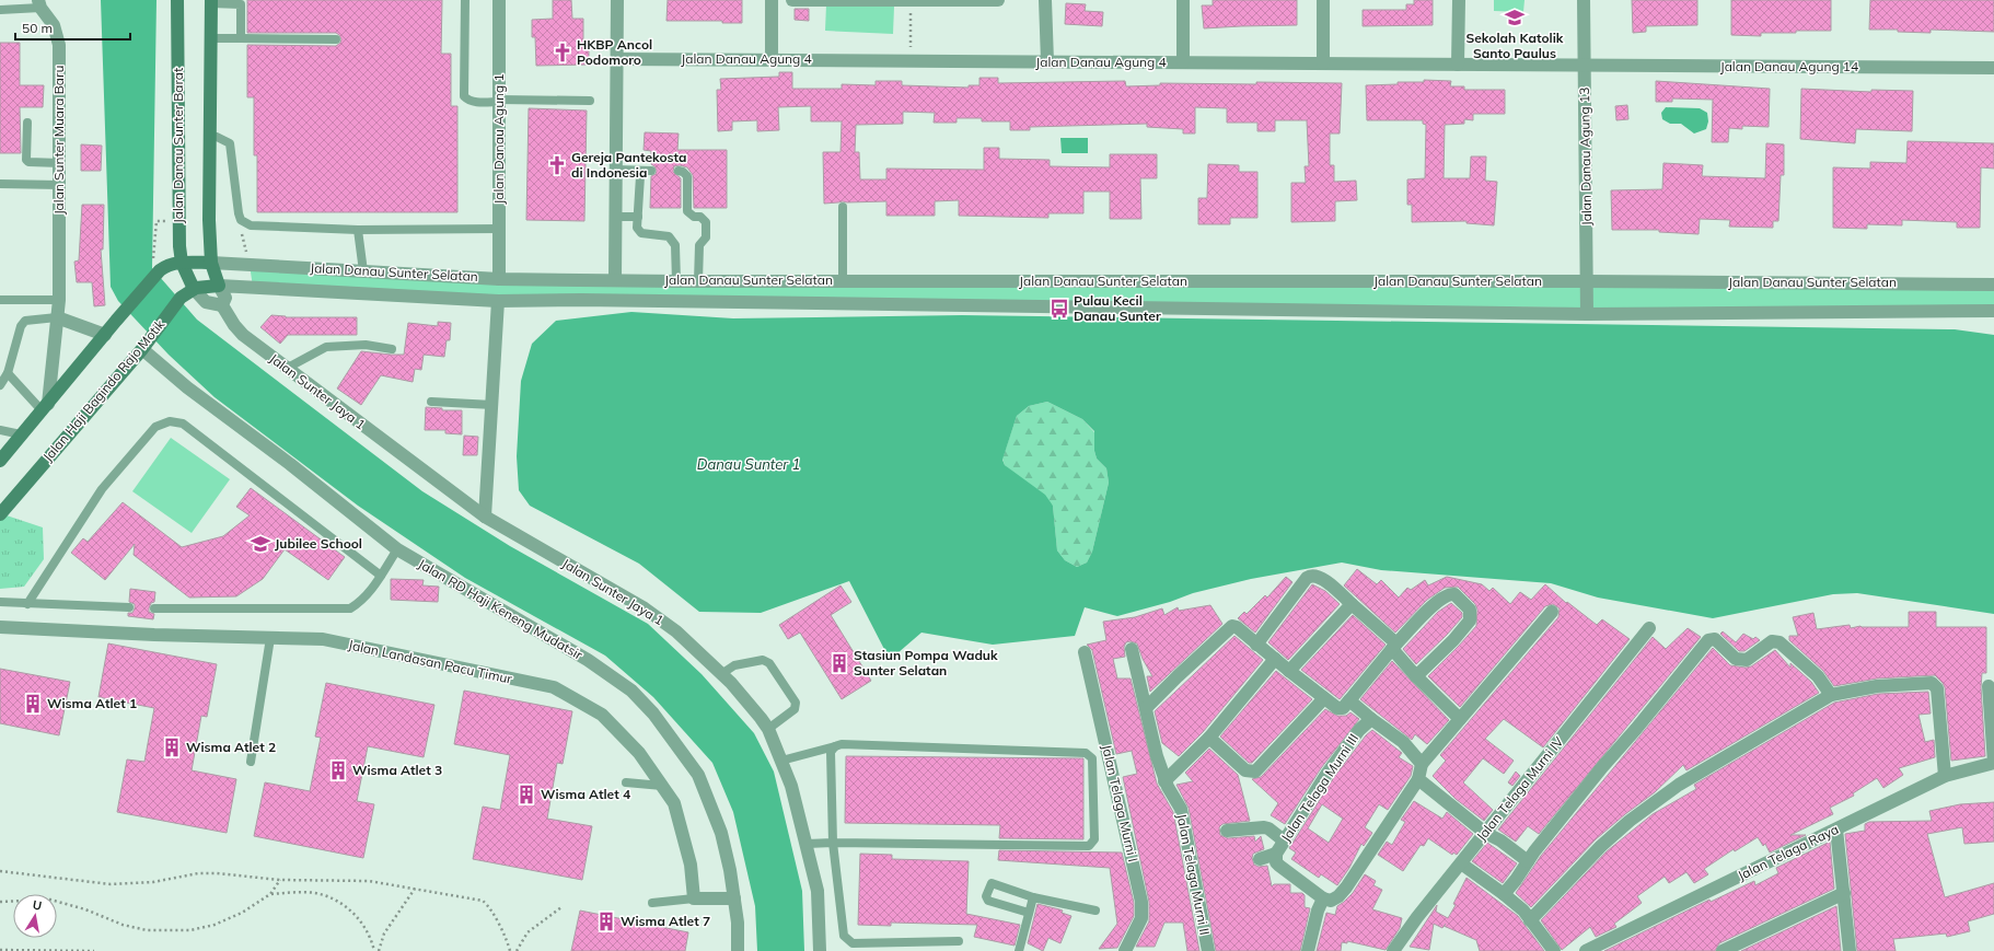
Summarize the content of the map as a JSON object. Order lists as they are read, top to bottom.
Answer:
{
  "streets": {
    "main road": ["Jalan Danau Sunter Barat", "Jalan Haji Bagindo Rajo Motik"],
    "street": [
      "Jalan Danau Agung 4",
      "Jalan Danau Agung 14",
      "Jalan Danau Agung 1",
      "Jalan Sunter Muara Baru",
      "Jalan Danau Agung 13",
      "Jalan Danau Sunter Selatan",
      "Jalan Sunter Jaya 1",
      "Jalan RD Haji Keneng Mudatsir",
      "Jalan Landasan Pacu Timur",
      "Jalan Telaga Murni III",
      "Jalan Telaga Murni IV",
      "Jalan Telaga Murni I",
      "Jalan Telaga Raya",
      "Jalan Telaga Murni II"
    ]
  },
  "crossings": [
    ["Jalan Danau Agung 4", "Jalan Danau Agung 14"],
    ["Jalan Danau Agung 4", "Jalan Danau Agung 13"],
    ["Jalan Danau Agung 14", "Jalan Danau Agung 13"],
    ["Jalan Danau Agung 1", "Jalan Danau Sunter Selatan"],
    ["Jalan Danau Sunter Barat", "Jalan Haji Bagindo Rajo Motik"],
    ["Jalan Danau Agung 13", "Jalan Danau Sunter Selatan"],
    ["Jalan Danau Sunter Selatan", "Jalan Haji Bagindo Rajo Motik"],
    ["Jalan Danau Sunter Selatan", "Jalan Sunter Jaya 1"],
    ["Jalan Haji Bagindo Rajo Motik", "Jalan Sunter Jaya 1"],
    ["Jalan Haji Bagindo Rajo Motik", "Jalan RD Haji Keneng Mudatsir"]
  ],
  "water": ["Danau Sunter 1"],
  "places": {
    "school or university": ["Sekolah Katolik Santo Paulus", "Jubilee School"],
    "church": ["HKBP Ancol Podomoro", "Gereja Pantekosta di Indonesia"],
    "bus stop": ["Pulau Kecil Danau Sunter"],
    "building": [
      "Stasiun Pompa Waduk Sunter Selatan",
      "Wisma Atlet 1",
      "Wisma Atlet 2",
      "Wisma Atlet 3",
      "Wisma Atlet 4",
      "Wisma Atlet 7"
    ]
  },
  "scale_bar": "50 m",
  "north": "top"
}
